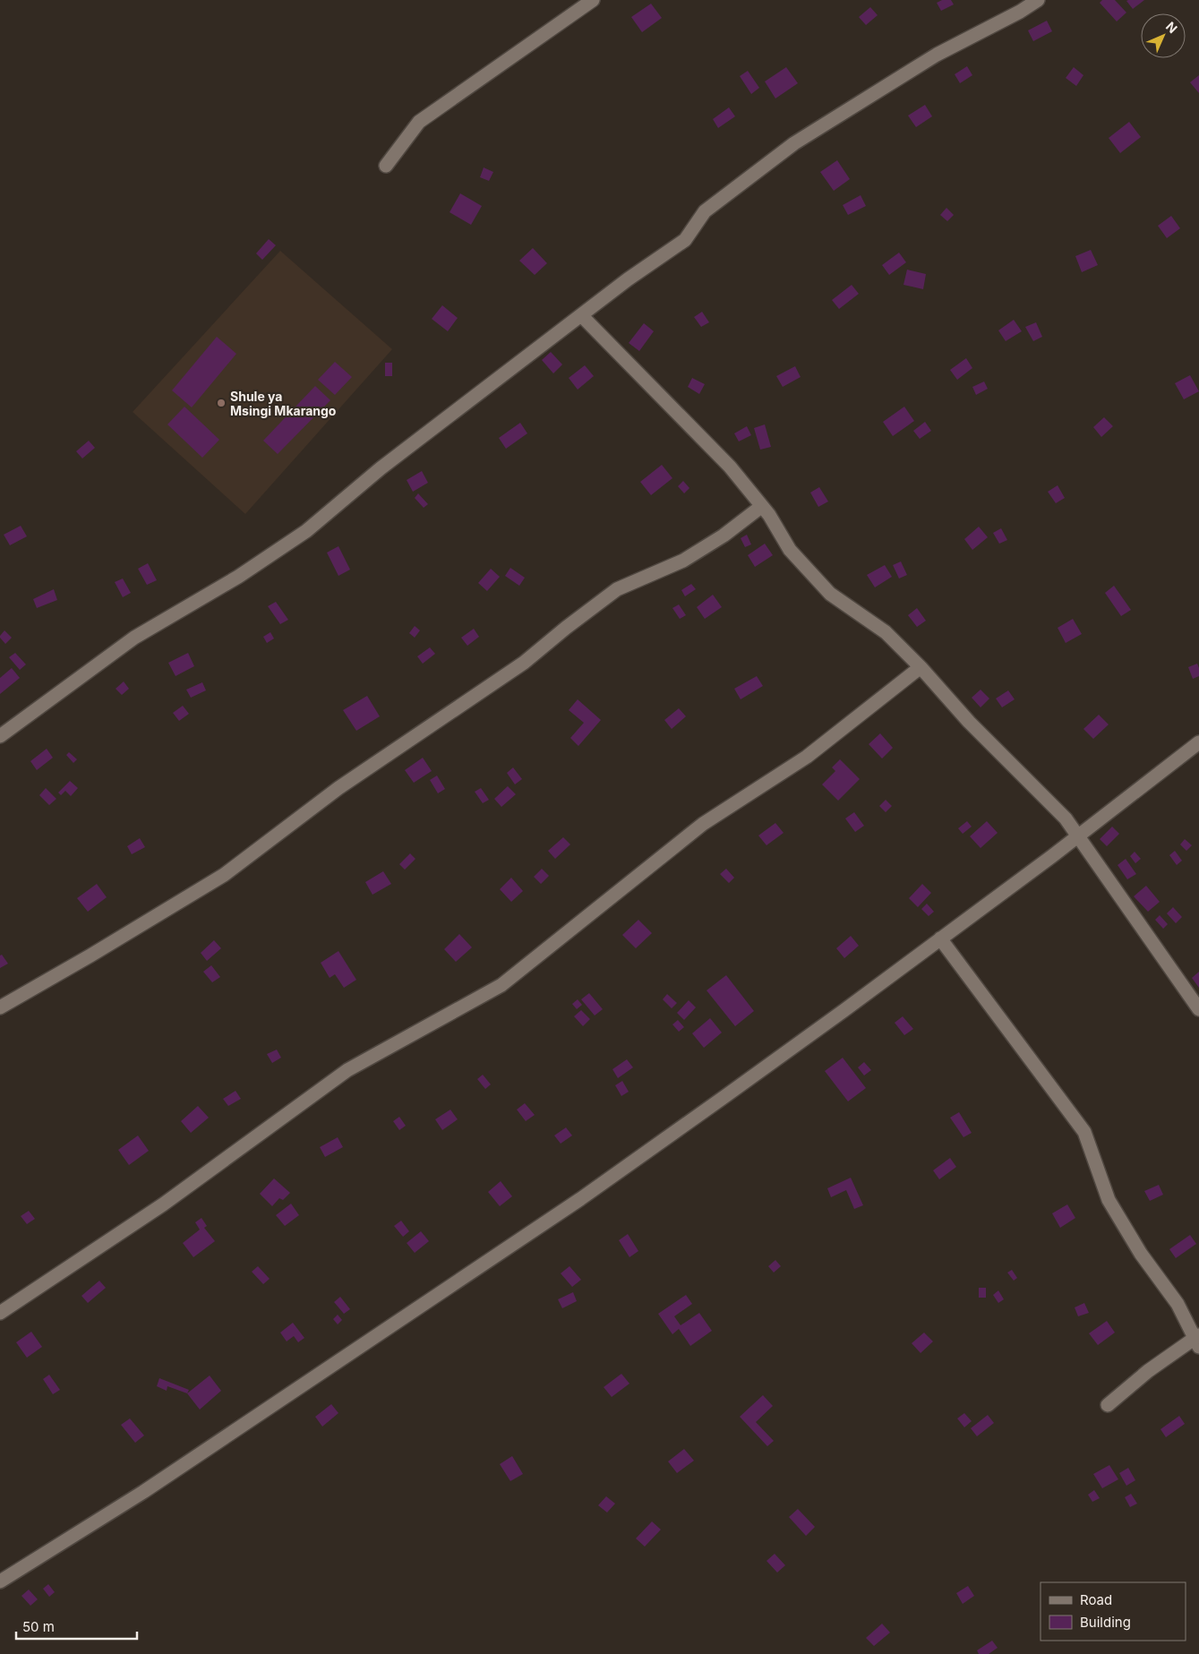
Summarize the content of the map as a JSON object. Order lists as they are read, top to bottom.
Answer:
{
  "places": ["Shule ya Msingi Mkarango"],
  "legend": ["Road", "Building"],
  "scale_bar": "50 m",
  "north": "top right"
}
